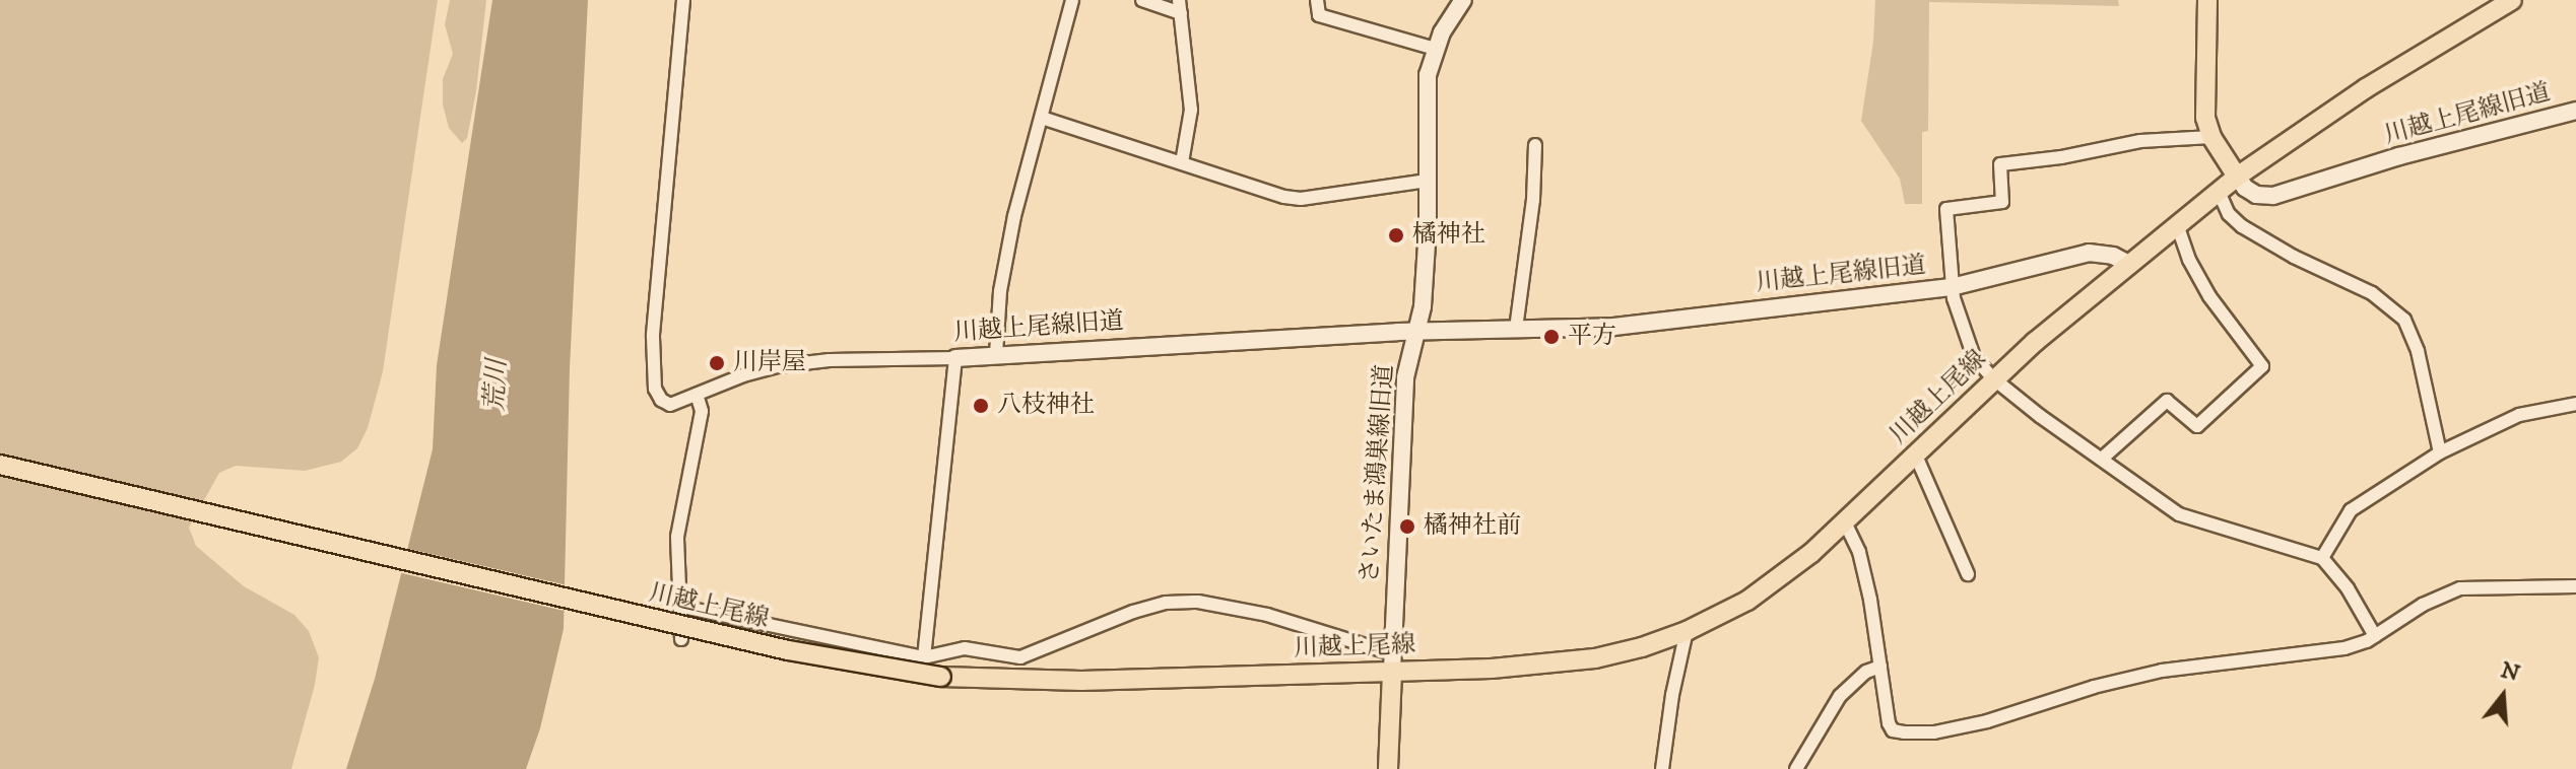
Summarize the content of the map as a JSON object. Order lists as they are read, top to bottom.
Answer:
{
  "streets": {
    "main road": ["川越上尾線"],
    "street": ["川越上尾線旧道", "さいたま鴻巣線旧道"]
  },
  "crossings": [
    ["川越上尾線旧道", "川越上尾線"],
    ["川越上尾線旧道", "さいたま鴻巣線旧道"],
    ["川越上尾線", "さいたま鴻巣線旧道"]
  ],
  "water": ["荒川"],
  "places": [
    "橘神社",
    "平方",
    "川岸屋",
    "八枝神社",
    "橘神社前"
  ],
  "north": "top"
}
